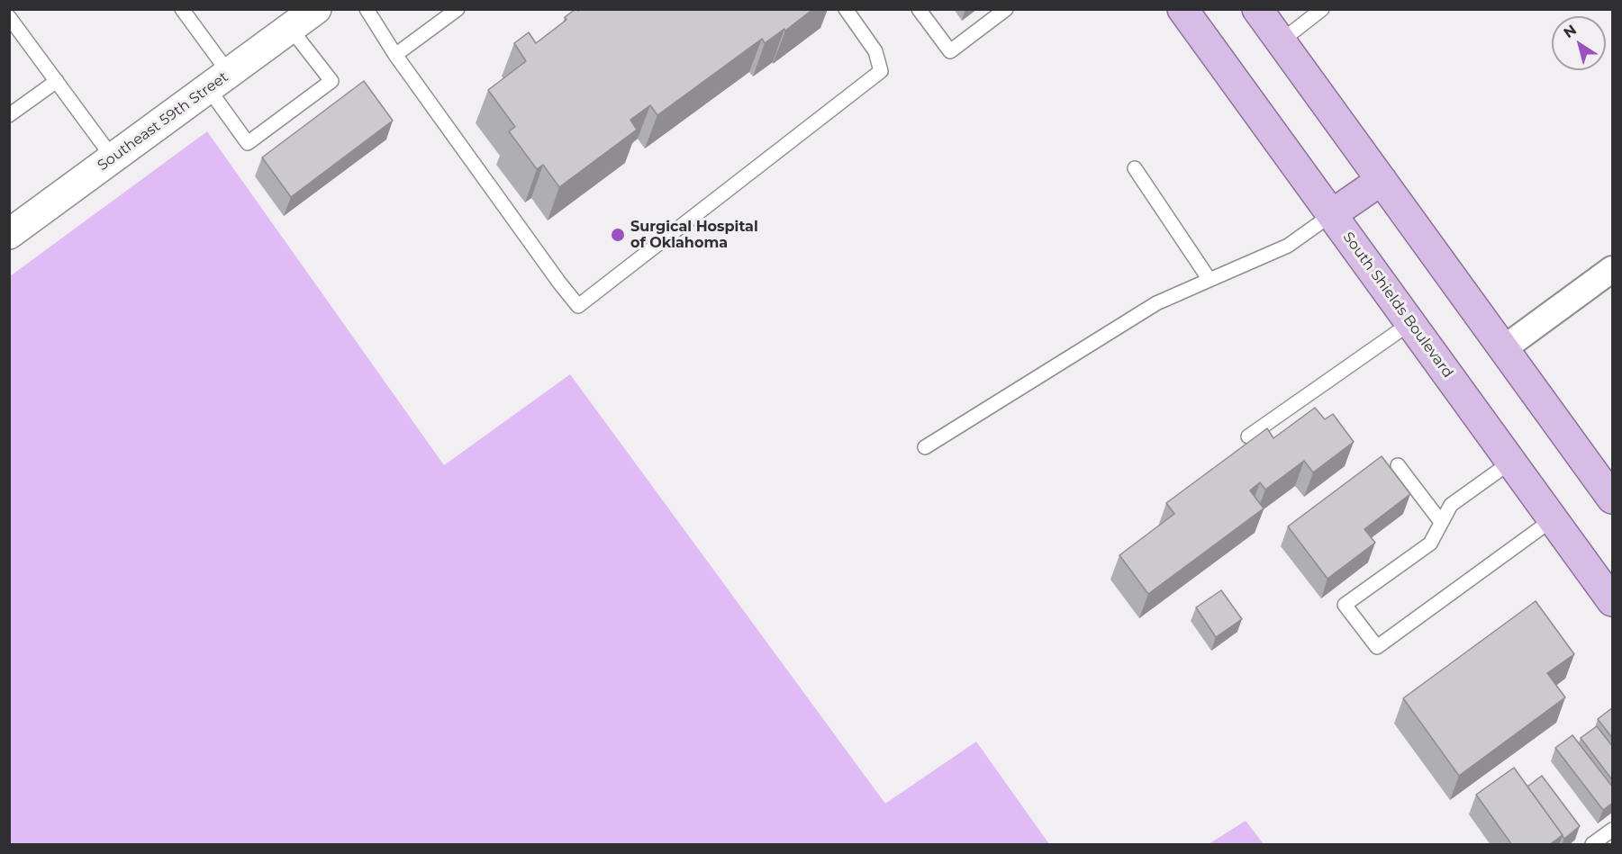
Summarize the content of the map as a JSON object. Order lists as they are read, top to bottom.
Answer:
{
  "streets": {
    "main road": ["Southeast 59th Street", "South Shields Boulevard"]
  },
  "places": ["Surgical Hospital of Oklahoma"],
  "north": "top left"
}
